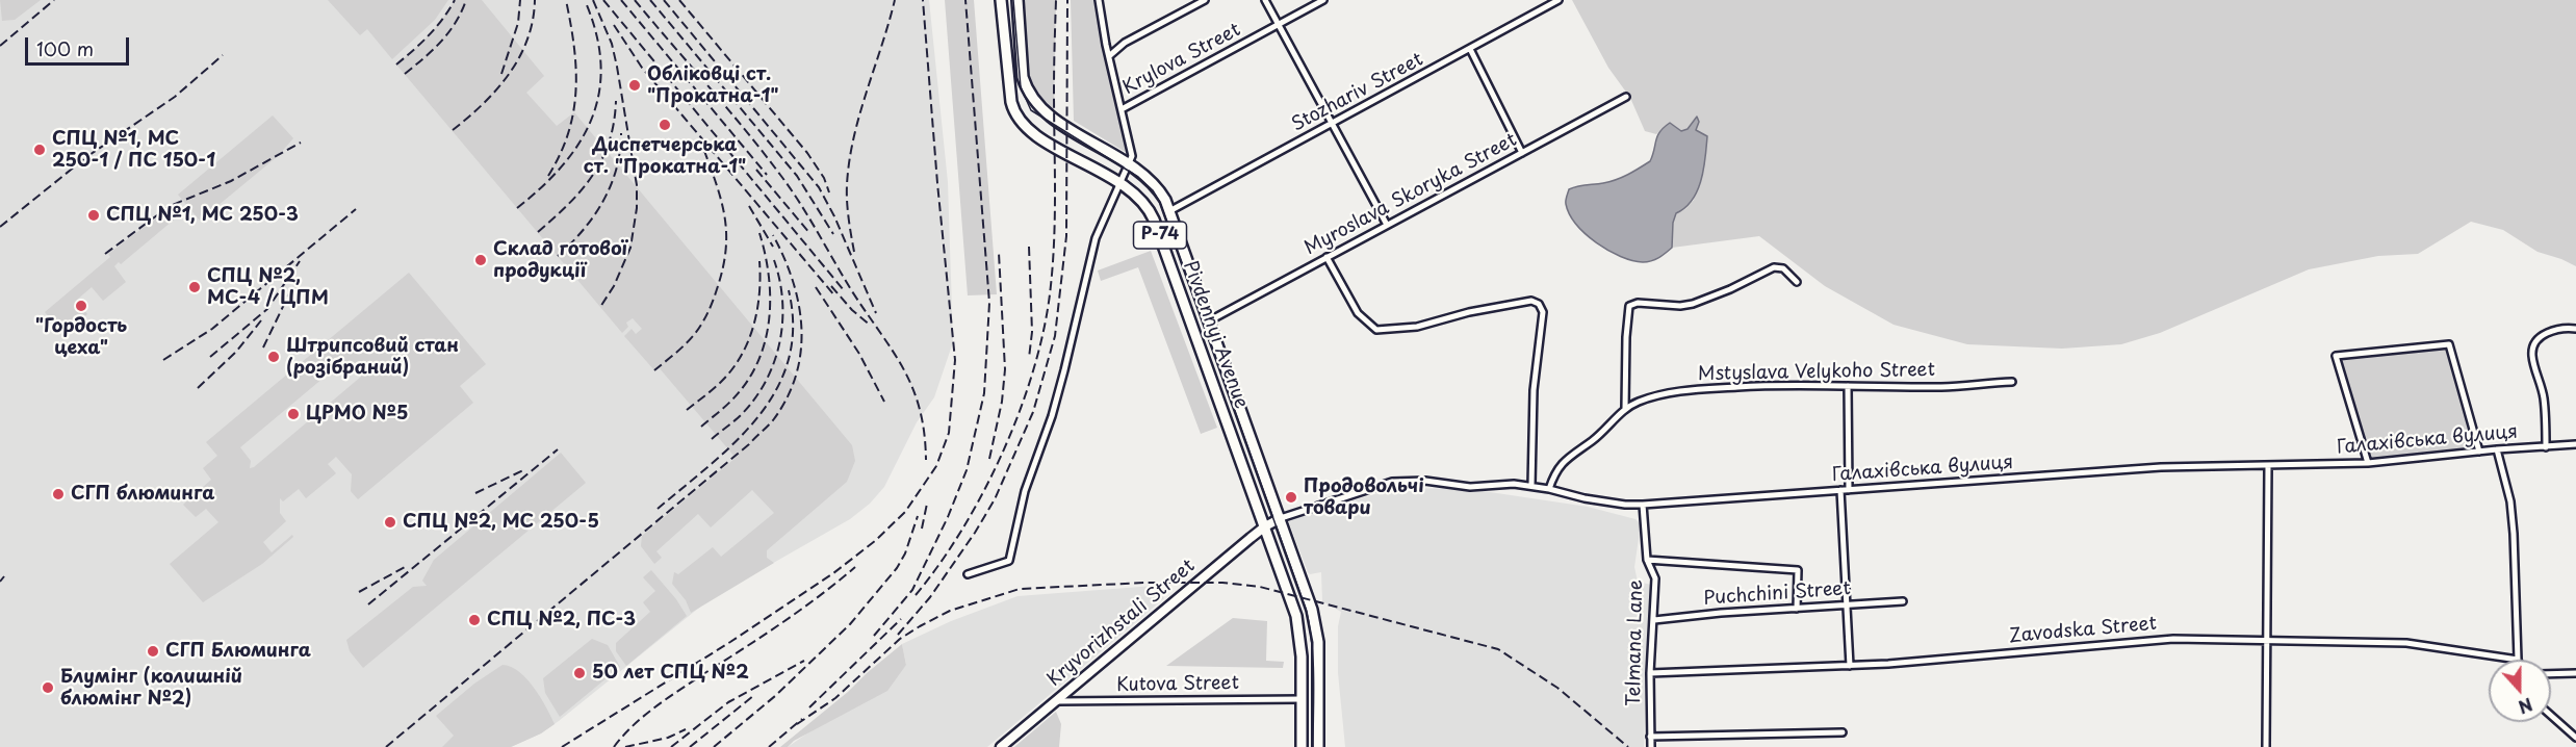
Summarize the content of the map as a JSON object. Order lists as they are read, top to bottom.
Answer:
{
  "streets": {
    "main road": ["Р-74", "Pivdennyi Avenue", "Kryvorizhstali Street"],
    "street": [
      "Krylova Street",
      "Stozhariv Street",
      "Myroslava Skoryka Street",
      "Mstyslava Velykoho Street",
      "Галахівська вулиця",
      "Puchchini Street",
      "Zavodska Street",
      "Telmana Lane",
      "Kutova Street"
    ]
  },
  "crossings": [
    ["Stozhariv Street", "Pivdennyi Avenue"],
    ["Myroslava Skoryka Street", "Pivdennyi Avenue"],
    ["Pivdennyi Avenue", "Галахівська вулиця"],
    ["Pivdennyi Avenue", "Kryvorizhstali Street"],
    ["Pivdennyi Avenue", "Kutova Street"],
    ["Mstyslava Velykoho Street", "Галахівська вулиця"],
    ["Галахівська вулиця", "Kryvorizhstali Street"],
    ["Галахівська вулиця", "Telmana Lane"],
    ["Puchchini Street", "Telmana Lane"],
    ["Kryvorizhstali Street", "Kutova Street"],
    ["Zavodska Street", "Telmana Lane"]
  ],
  "places": [
    "Обліковці ст. \"Прокатна-1\"",
    "Диспетчерська ст. \"Прокатна-1\"",
    "СПЦ №1, МС 250-1 / ПС 150-1",
    "СПЦ №1, МС 250-3",
    "Склад готової продукції",
    "СПЦ №2, МС-4 / ЦПМ",
    "\"Гордость цеха\"",
    "Штрипсовий стан (розібраний)",
    "ЦРМО №5",
    "СГП блюминга",
    "Продовольчі товари",
    "СПЦ №2, МС 250-5",
    "СПЦ №2, ПС-3",
    "СГП Блюминга",
    "50 лет СПЦ №2",
    "Блумінг (колишній блюмінг №2)"
  ],
  "scale_bar": "100 m",
  "north": "bottom"
}
